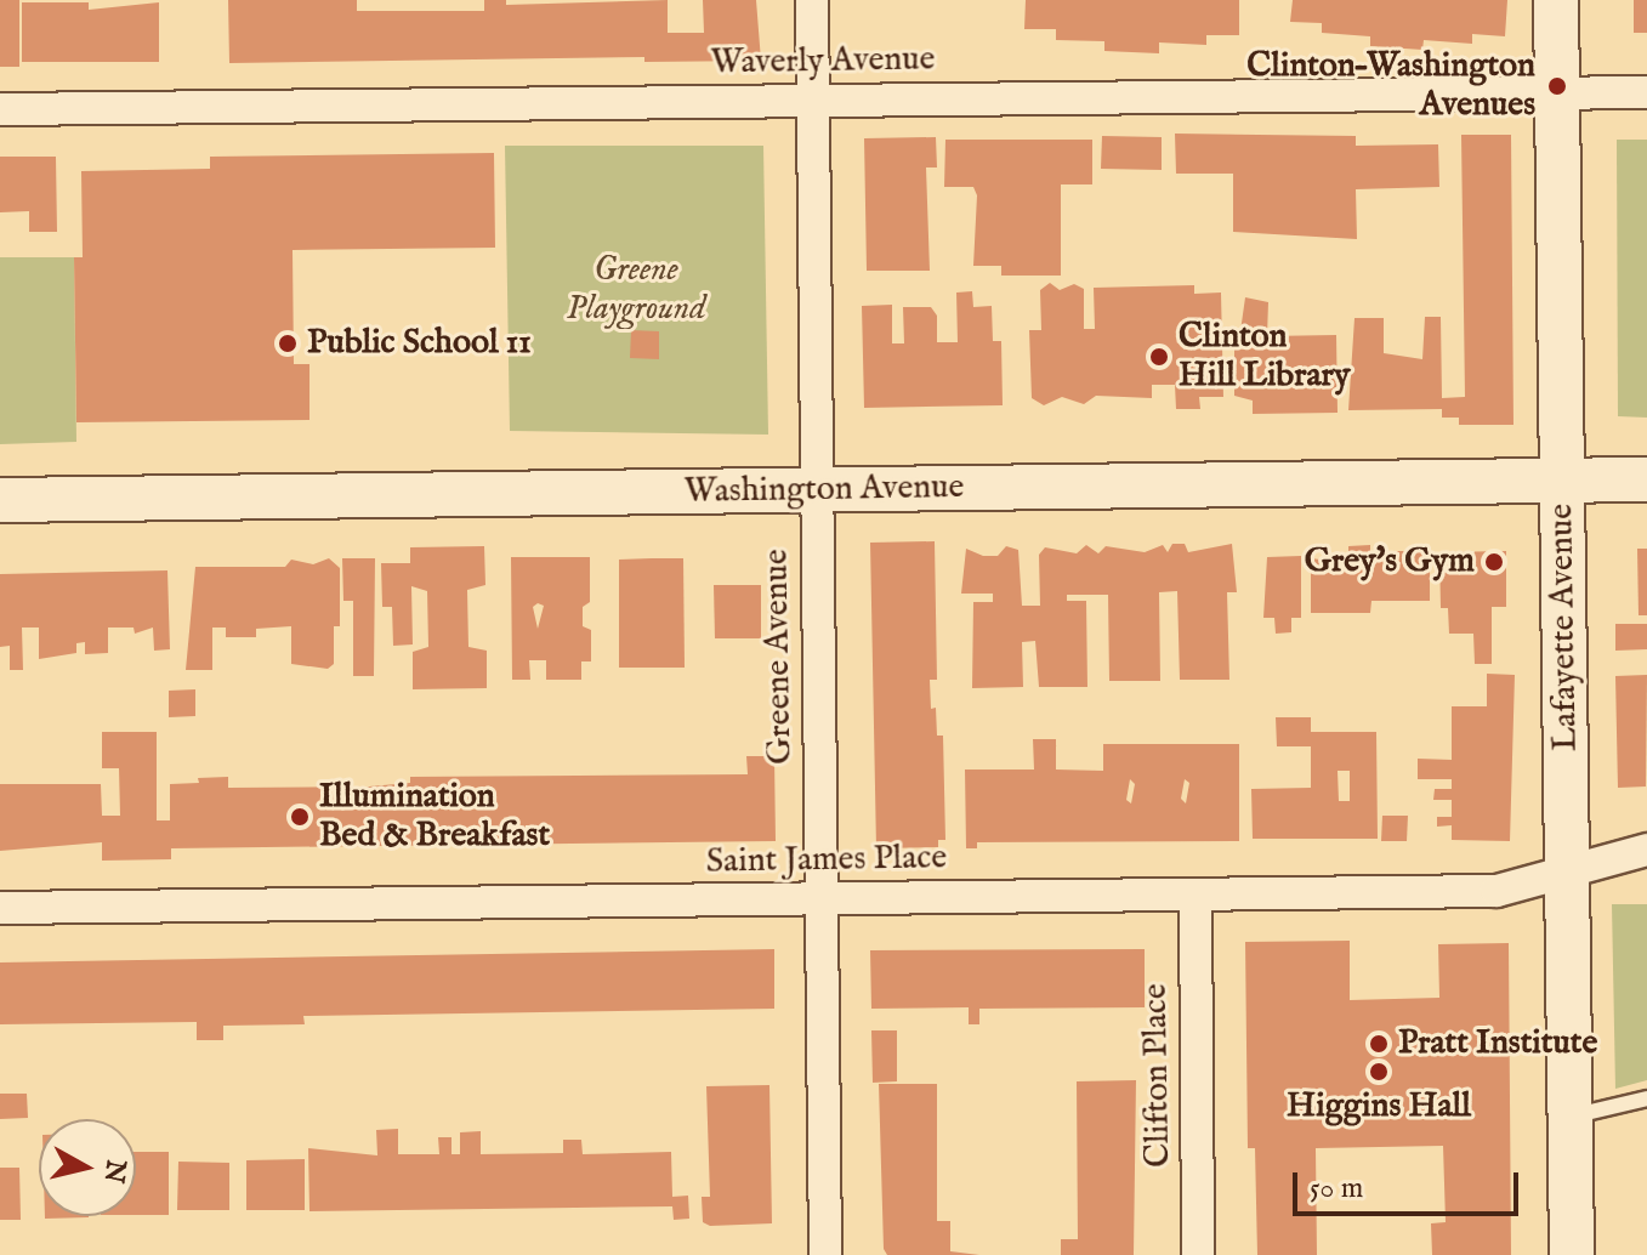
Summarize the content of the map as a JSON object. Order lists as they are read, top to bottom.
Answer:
{
  "streets": {
    "main road": ["Washington Avenue", "Lafayette Avenue"],
    "street": [
      "Waverly Avenue",
      "Greene Avenue",
      "Saint James Place",
      "Clifton Place"
    ]
  },
  "crossings": [
    ["Waverly Avenue", "Lafayette Avenue"],
    ["Waverly Avenue", "Greene Avenue"],
    ["Washington Avenue", "Lafayette Avenue"],
    ["Washington Avenue", "Greene Avenue"],
    ["Lafayette Avenue", "Saint James Place"],
    ["Greene Avenue", "Saint James Place"],
    ["Saint James Place", "Clifton Place"]
  ],
  "parks": ["Greene Playground"],
  "places": [
    "Clinton–Washington Avenues",
    "Public School 11",
    "Clinton Hill Library",
    "Grey's Gym",
    "Illumination Bed & Breakfast",
    "Pratt Institute",
    "Higgins Hall"
  ],
  "scale_bar": "50 m",
  "north": "right"
}
